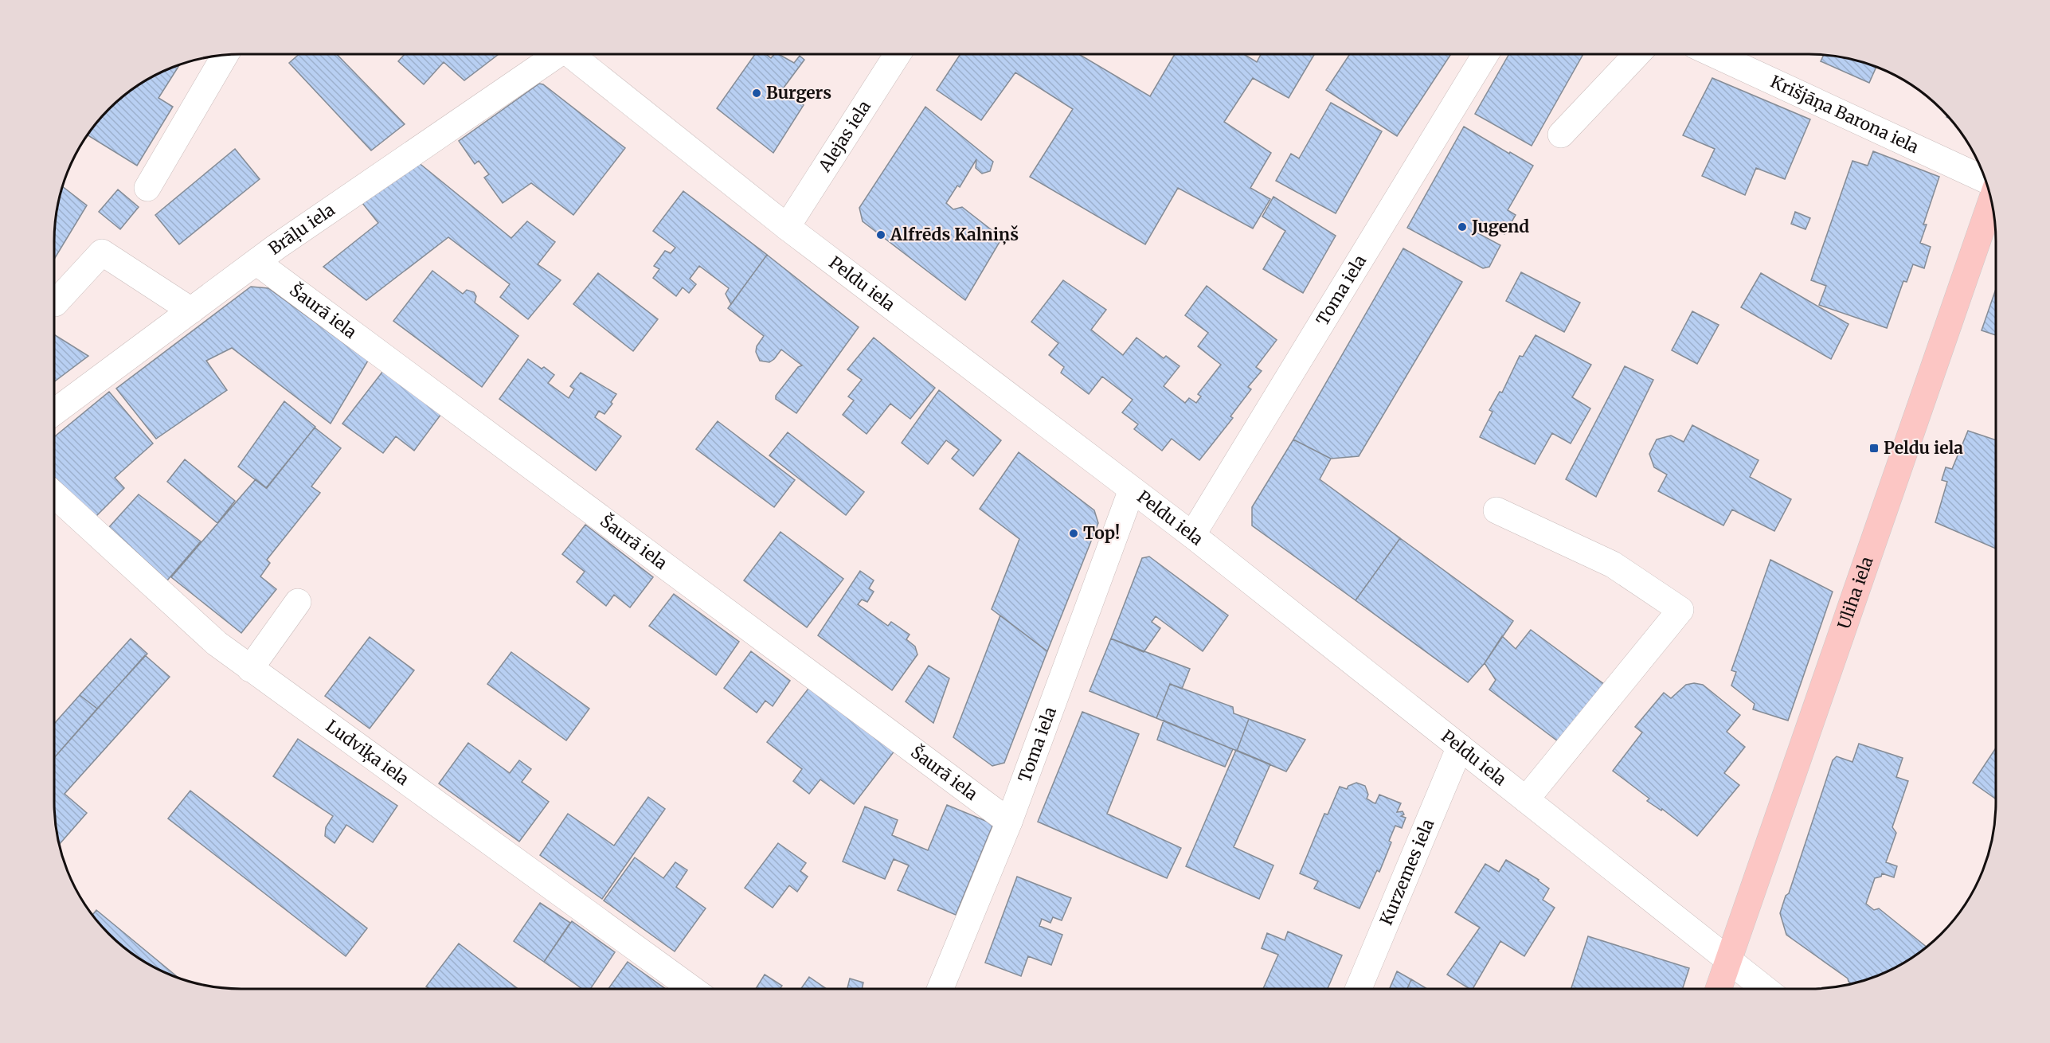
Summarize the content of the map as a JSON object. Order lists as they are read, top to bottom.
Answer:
{
  "streets": {
    "main road": ["Uliha iela"],
    "street": [
      "Krišjāņa Barona iela",
      "Alejas iela",
      "Brāļu iela",
      "Peldu iela",
      "Toma iela",
      "Šaurā iela",
      "Ludviķa iela",
      "Kurzemes iela"
    ]
  },
  "crossings": [
    ["Alejas iela", "Peldu iela"],
    ["Brāļu iela", "Šaurā iela"],
    ["Peldu iela", "Toma iela"],
    ["Peldu iela", "Uliha iela"],
    ["Peldu iela", "Kurzemes iela"],
    ["Toma iela", "Šaurā iela"]
  ],
  "places": {
    "other": [
      "Burgers",
      "Jugend",
      "Alfrēds Kalniņš",
      "Top!"
    ],
    "transit": ["Peldu iela"]
  }
}
